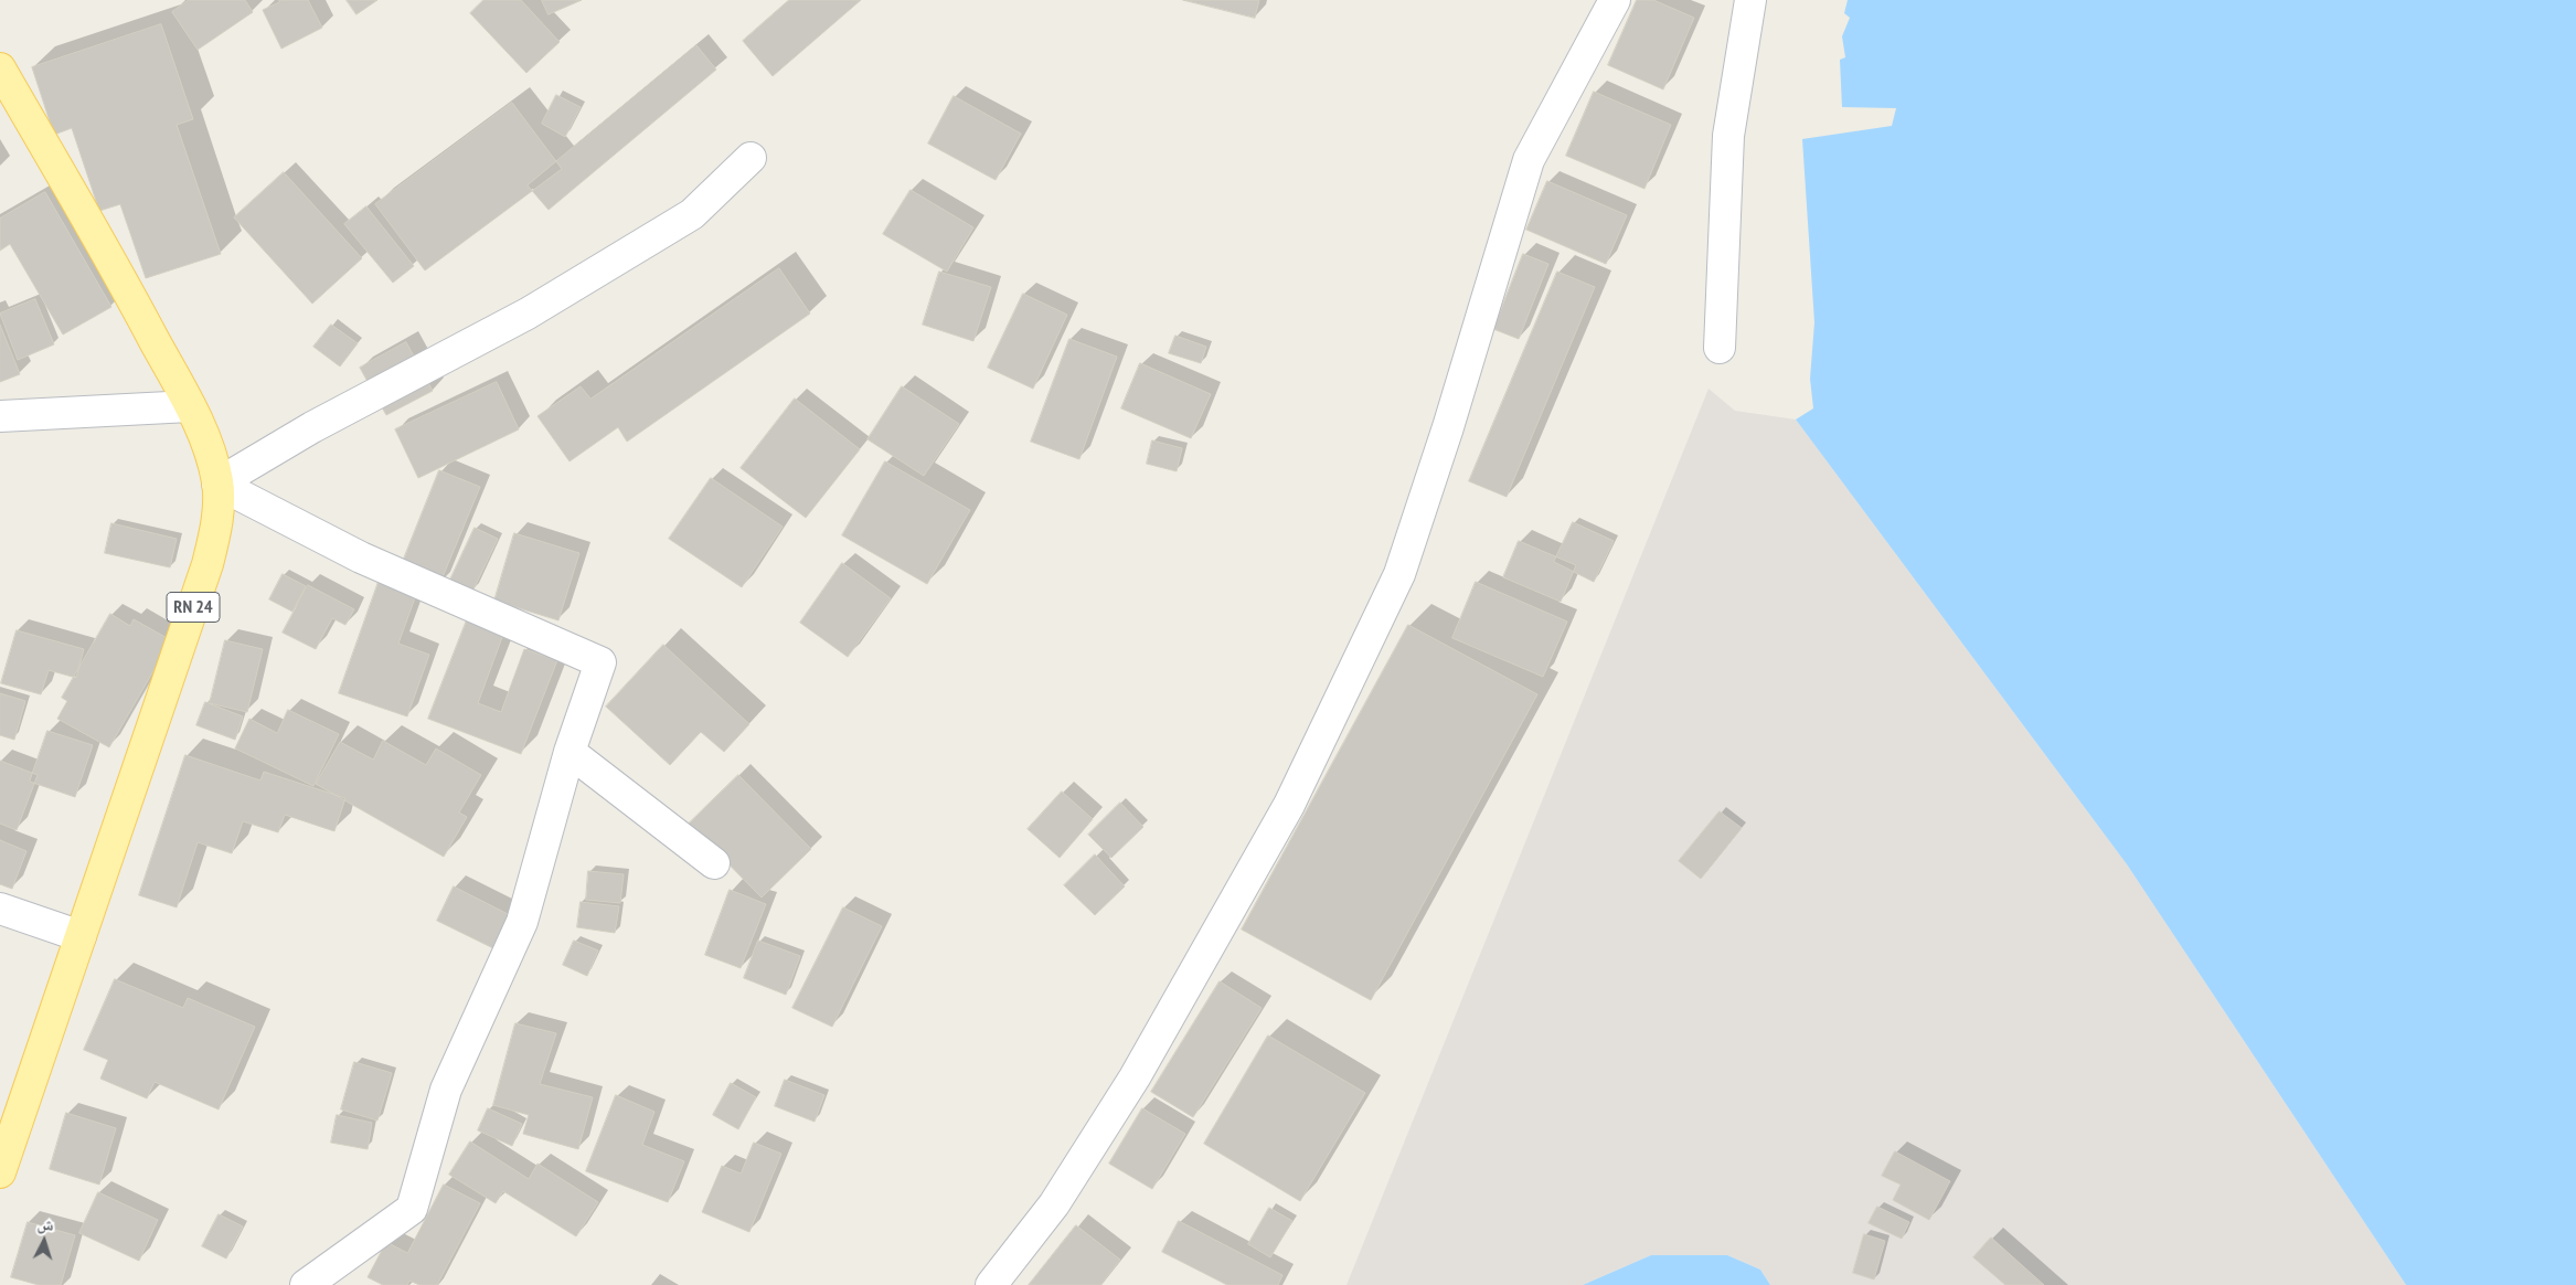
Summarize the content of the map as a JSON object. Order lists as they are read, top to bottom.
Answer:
{
  "streets": {
    "main road": ["RN 24"]
  },
  "north": "top"
}
